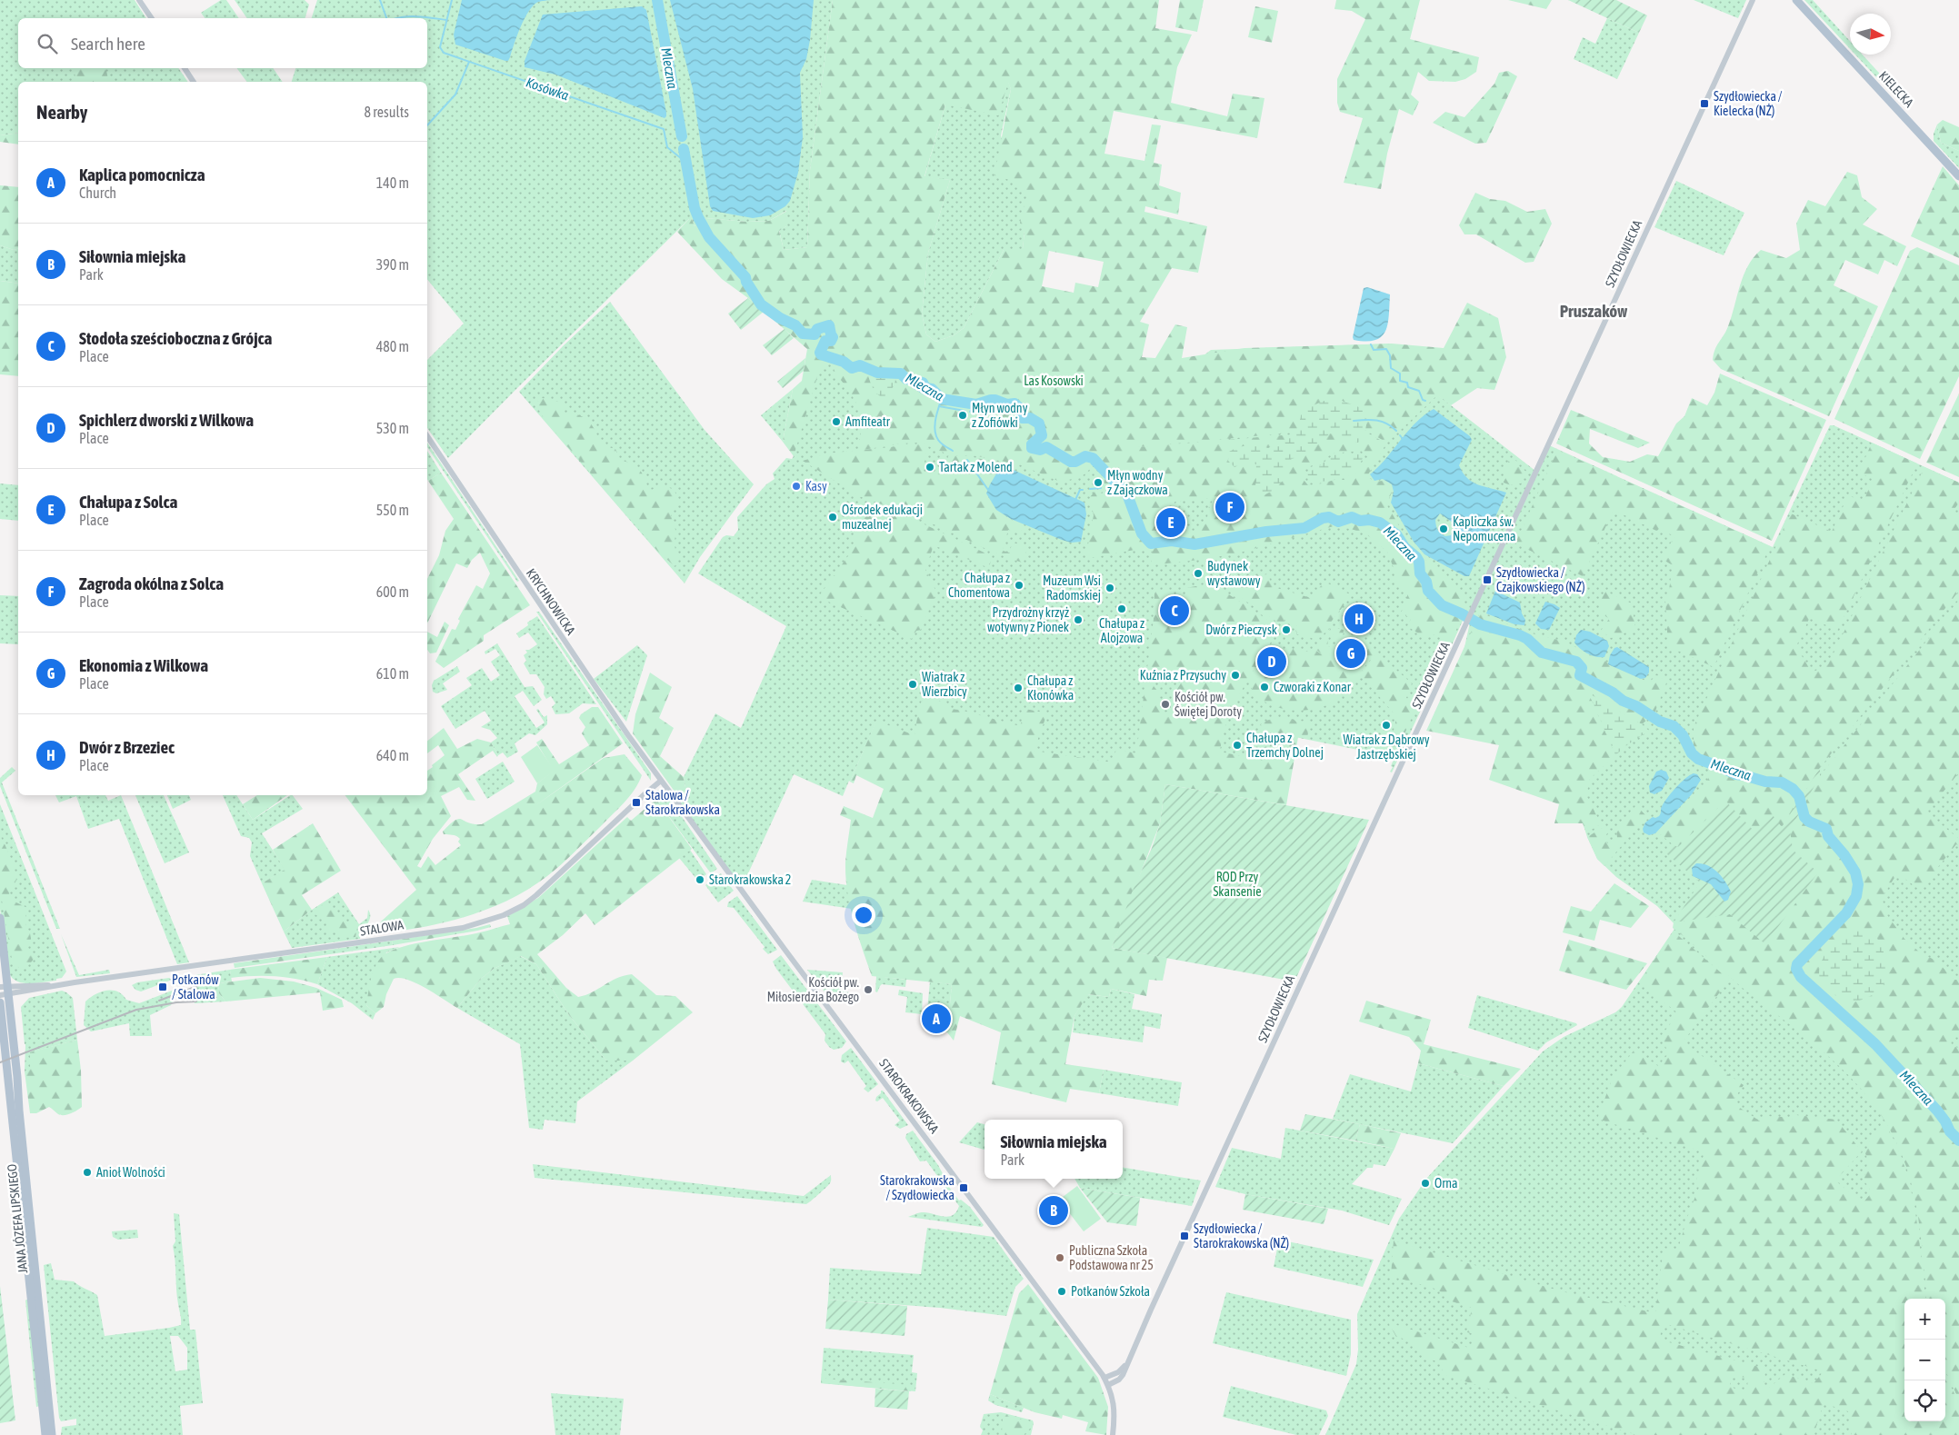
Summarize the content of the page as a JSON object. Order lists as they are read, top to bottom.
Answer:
{
  "streets": {
    "main road": ["KIELECKA", "JANA JÓZEFA LIPSKIEGO"],
    "street": [
      "SZYDŁOWIECKA",
      "KRYCHNOWICKA",
      "STALOWA",
      "STAROKRAKOWSKA"
    ]
  },
  "crossings": [
    ["SZYDŁOWIECKA", "STAROKRAKOWSKA"],
    ["KRYCHNOWICKA", "STALOWA"],
    ["KRYCHNOWICKA", "STAROKRAKOWSKA"],
    ["STALOWA", "STAROKRAKOWSKA"],
    ["STALOWA", "JANA JÓZEFA LIPSKIEGO"]
  ],
  "districts": ["Pruszaków"],
  "water": ["Mleczna", "Kosówka"],
  "parks": ["Las Kosowski", "ROD Przy Skansenie"],
  "places": {
    "transit": [
      "Szydłowiecka / Kielecka (NŻ)",
      "Szydłowiecka / Czajkowskiego (NŻ)",
      "Stalowa / Starokrakowska",
      "Potkanów / Stalowa",
      "Starokrakowska / Szydłowiecka",
      "Szydłowiecka / Starokrakowska (NŻ)"
    ],
    "other": [
      "Młyn wodny z Zofiówki",
      "Amfiteatr",
      "Tartak z Molend",
      "Młyn wodny z Zajączkowa",
      "Kasy",
      "Ośrodek edukacji muzealnej",
      "Kapliczka św. Nepomucena",
      "Budynek wystawowy",
      "Chałupa z Chomentowa",
      "Muzeum Wsi Radomskiej",
      "Chałupa z Alojzowa",
      "Przydrożny krzyż wotywny z Pionek",
      "Dwór z Pieczysk",
      "Kuźnia z Przysuchy",
      "Wiatrak z Wierzbicy",
      "Czworaki z Konar",
      "Chałupa z Kłonówka",
      "Kościół pw. Świętej Doroty",
      "Wiatrak z Dąbrowy Jastrzębskiej",
      "Chałupa z Trzemchy Dolnej",
      "Starokrakowska 2",
      "Kościół pw. Miłosierdzia Bożego",
      "Anioł Wolności",
      "Orna",
      "Publiczna Szkoła Podstawowa nr 25",
      "Potkanów Szkoła"
    ]
  },
  "north": "right",
  "page": {
    "search": "Search here",
    "heading": ["Nearby", "8 results"],
    "list": [
      {
        "mark": "A",
        "name": "Kaplica pomocnicza",
        "note": "Church",
        "value": "140 m"
      },
      {
        "mark": "B",
        "name": "Siłownia miejska",
        "note": "Park",
        "value": "390 m"
      },
      {
        "mark": "C",
        "name": "Stodoła sześcioboczna z Grójca",
        "note": "Place",
        "value": "480 m"
      },
      {
        "mark": "D",
        "name": "Spichlerz dworski z Wilkowa",
        "note": "Place",
        "value": "530 m"
      },
      {
        "mark": "E",
        "name": "Chałupa z Solca",
        "note": "Place",
        "value": "550 m"
      },
      {
        "mark": "F",
        "name": "Zagroda okólna z Solca",
        "note": "Place",
        "value": "600 m"
      },
      {
        "mark": "G",
        "name": "Ekonomia z Wilkowa",
        "note": "Place",
        "value": "610 m"
      },
      {
        "mark": "H",
        "name": "Dwór z Brzeziec",
        "note": "Place",
        "value": "640 m"
      }
    ],
    "pins": [
      "F",
      "E",
      "C",
      "H",
      "G",
      "D",
      "A",
      "B"
    ],
    "popup": ["Siłownia miejska", "Park"],
    "map_buttons": ["+", "−"]
  }
}
